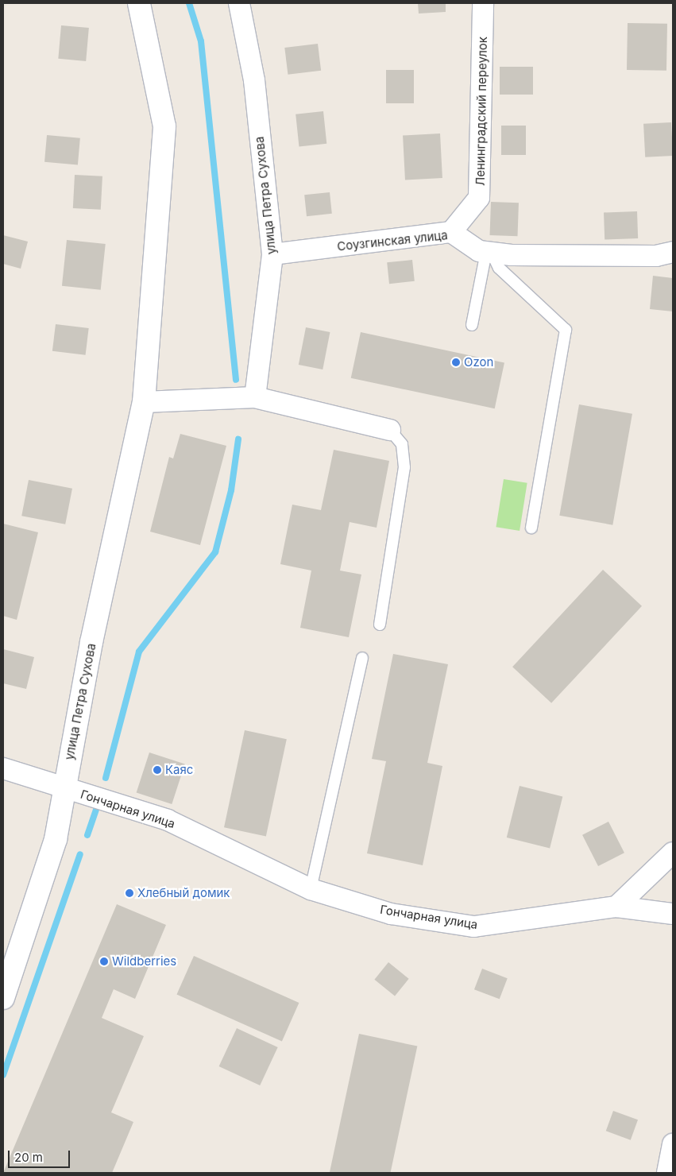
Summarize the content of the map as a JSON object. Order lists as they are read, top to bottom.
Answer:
{
  "streets": {
    "street": [
      "Ленинградский переулок",
      "улица Петра Сухова",
      "Соузгинская улица",
      "Гончарная улица"
    ]
  },
  "crossings": [
    ["Ленинградский переулок", "Соузгинская улица"],
    ["улица Петра Сухова", "Соузгинская улица"],
    ["улица Петра Сухова", "Гончарная улица"]
  ],
  "places": [
    "Ozon",
    "Каяс",
    "Хлебный домик",
    "Wildberries"
  ],
  "scale_bar": "20 m"
}
